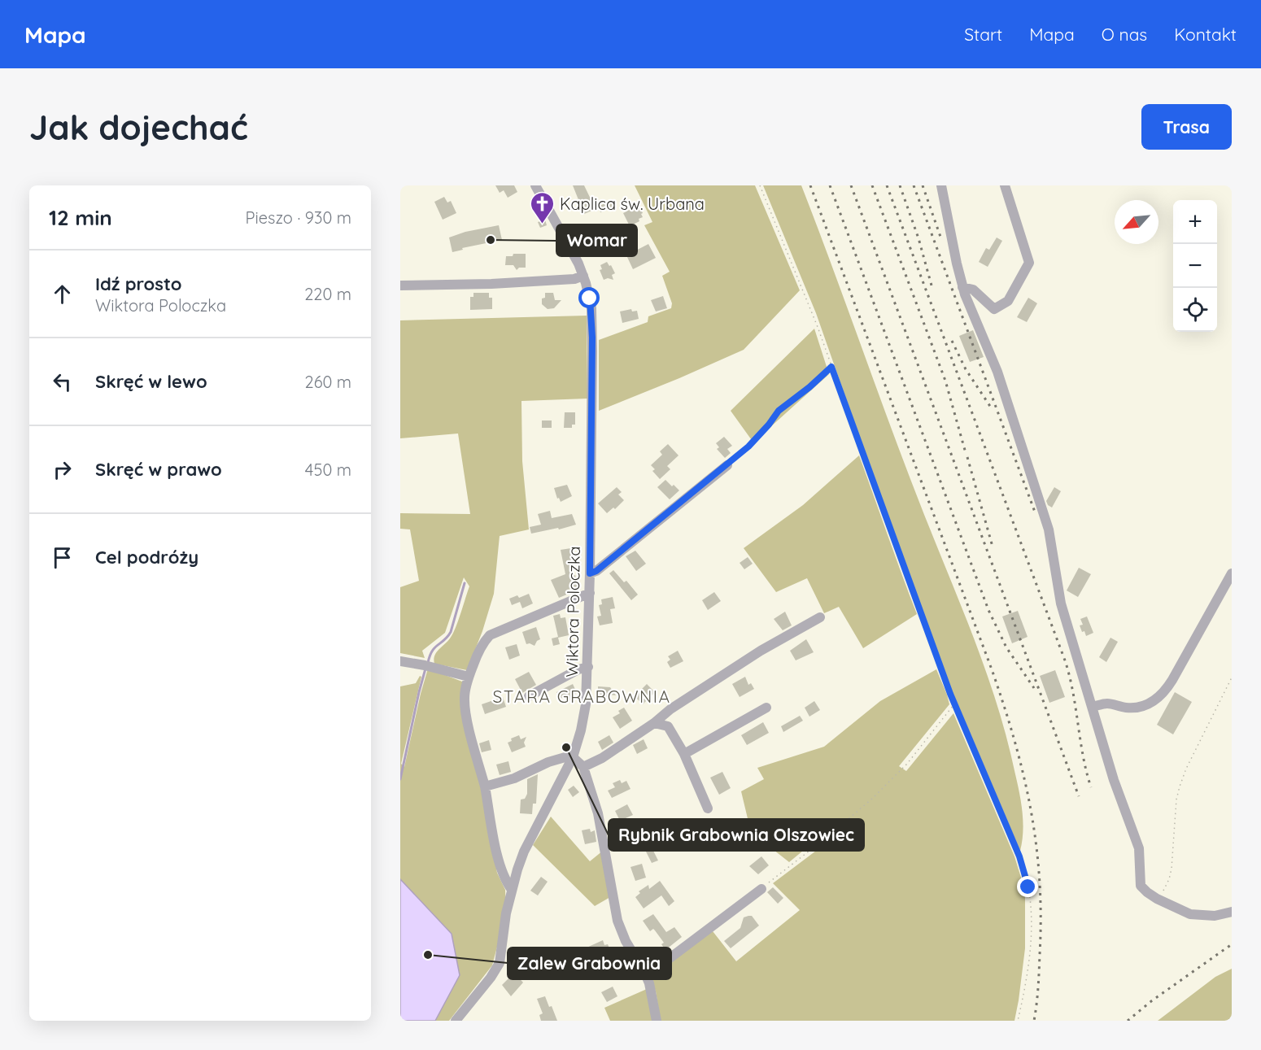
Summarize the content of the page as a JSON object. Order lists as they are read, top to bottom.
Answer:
{
  "streets": {
    "street": ["Wiktora Poloczka"]
  },
  "districts": ["STARA GRABOWNIA"],
  "places": {
    "church": ["Kaplica św. Urbana"],
    "other": ["Womar", "Rybnik Grabownia Olszowiec", "Zalew Grabownia"]
  },
  "north": "bottom left",
  "page": {
    "header": "Mapa",
    "nav": [
      "Start",
      "Mapa",
      "O nas",
      "Kontakt"
    ],
    "buttons": "Trasa",
    "title": "Jak dojechać",
    "heading": ["12 min", "Pieszo · 930 m"],
    "map_buttons": ["+", "−"],
    "list": [
      ["Idź prosto", "Wiktora Poloczka", "220 m"],
      ["Skręć w lewo", "260 m"],
      ["Skręć w prawo", "450 m"],
      "Cel podróży"
    ]
  }
}
